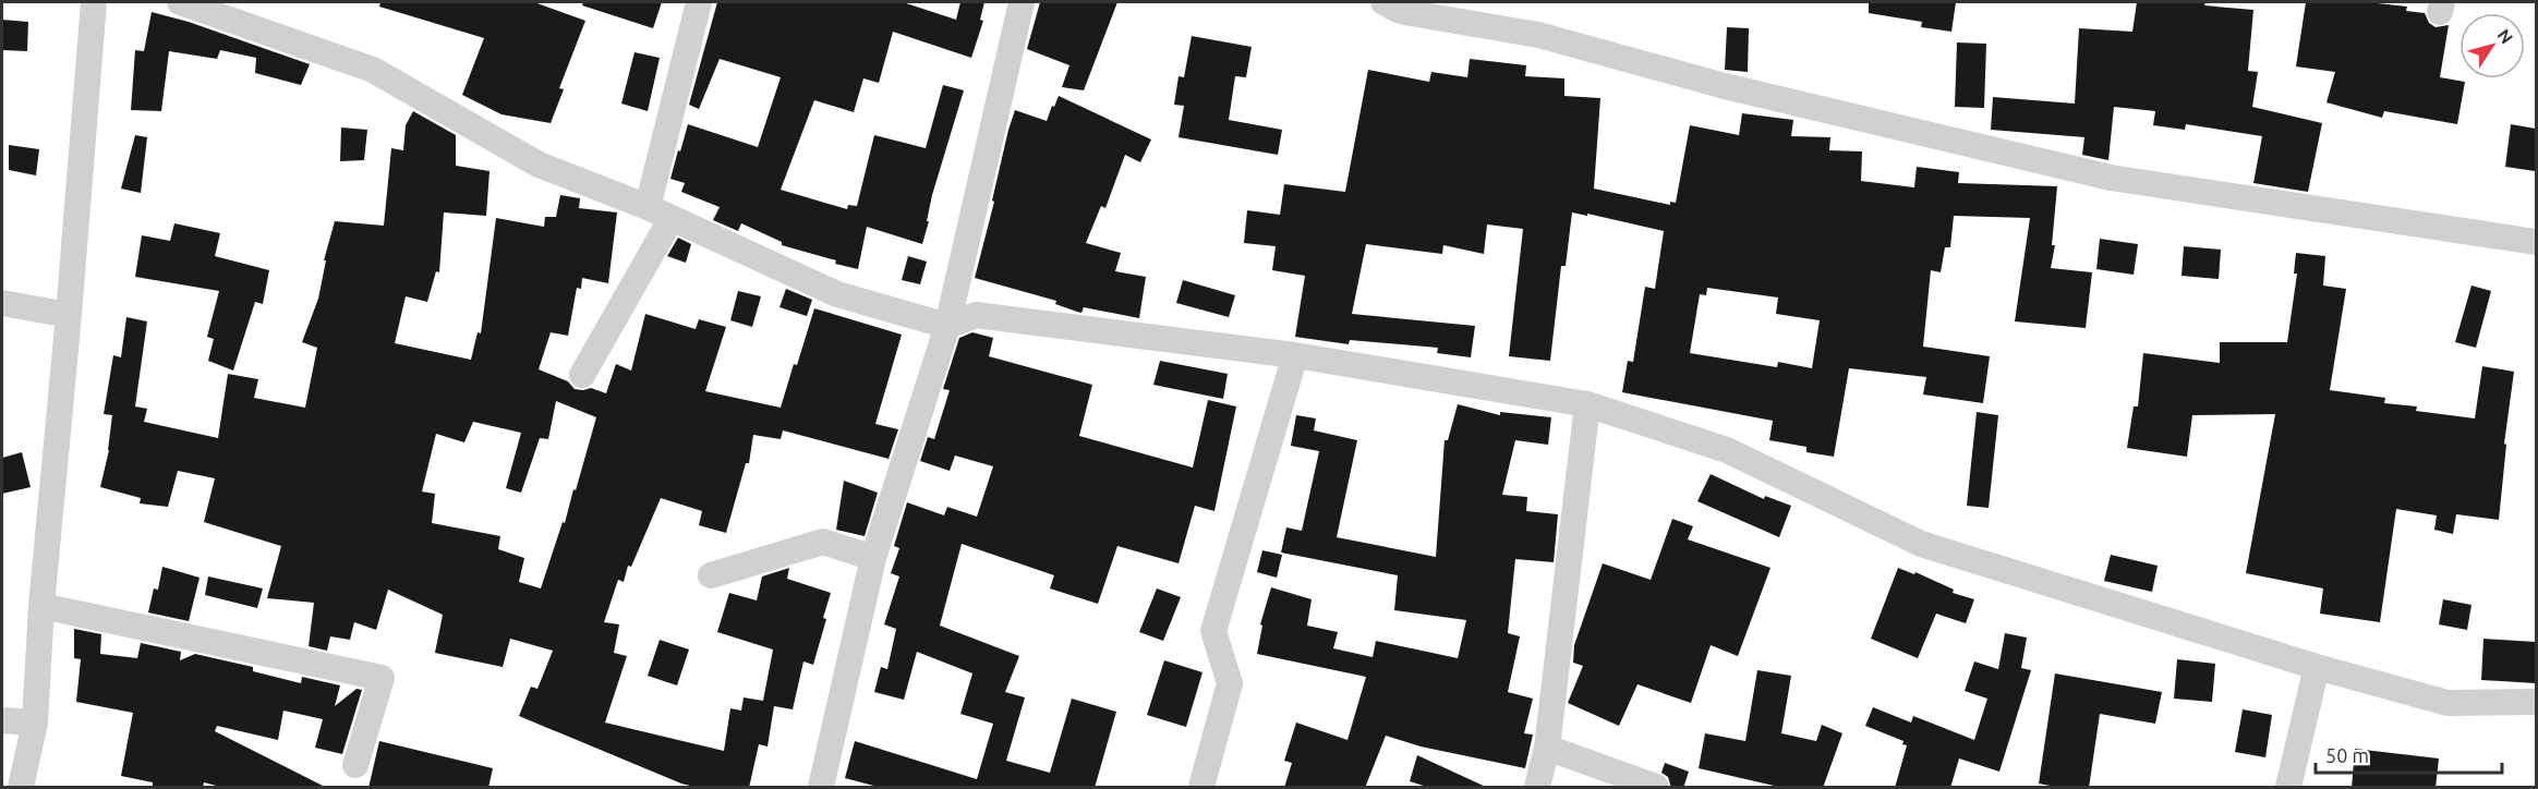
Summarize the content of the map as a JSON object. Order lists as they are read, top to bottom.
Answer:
{
  "scale_bar": "50 m",
  "north": "top right"
}
